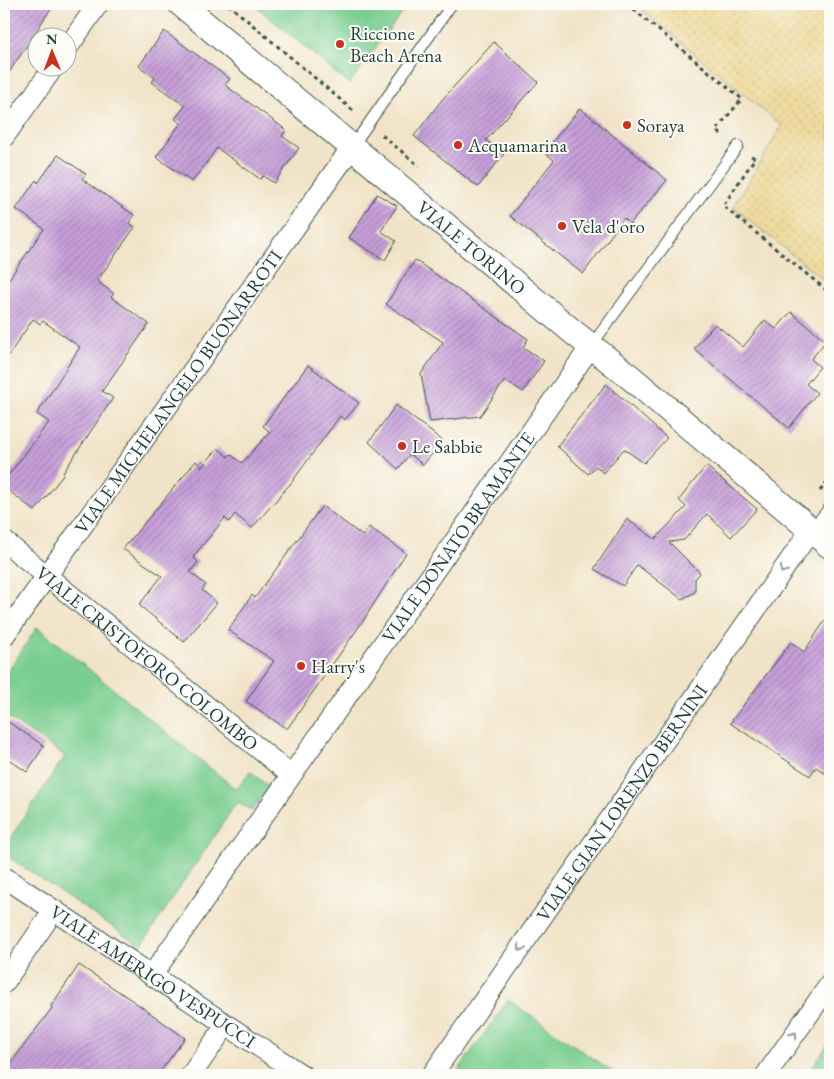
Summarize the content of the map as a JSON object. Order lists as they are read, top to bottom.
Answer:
{
  "streets": {
    "street": [
      "VIALE TORINO",
      "VIALE MICHELANGELO BUONARROTI",
      "VIALE DONATO BRAMANTE",
      "VIALE CRISTOFORO COLOMBO",
      "VIALE GIAN LORENZO BERNINI",
      "VIALE AMERIGO VESPUCCI"
    ]
  },
  "crossings": [
    ["VIALE TORINO", "VIALE MICHELANGELO BUONARROTI"],
    ["VIALE TORINO", "VIALE DONATO BRAMANTE"],
    ["VIALE TORINO", "VIALE GIAN LORENZO BERNINI"],
    ["VIALE MICHELANGELO BUONARROTI", "VIALE CRISTOFORO COLOMBO"],
    ["VIALE DONATO BRAMANTE", "VIALE CRISTOFORO COLOMBO"],
    ["VIALE DONATO BRAMANTE", "VIALE AMERIGO VESPUCCI"]
  ],
  "one_way": ["VIALE GIAN LORENZO BERNINI"],
  "places": [
    "Riccione Beach Arena",
    "Soraya",
    "Acquamarina",
    "Vela d'oro",
    "Le Sabbie",
    "Harry's"
  ],
  "north": "top"
}
